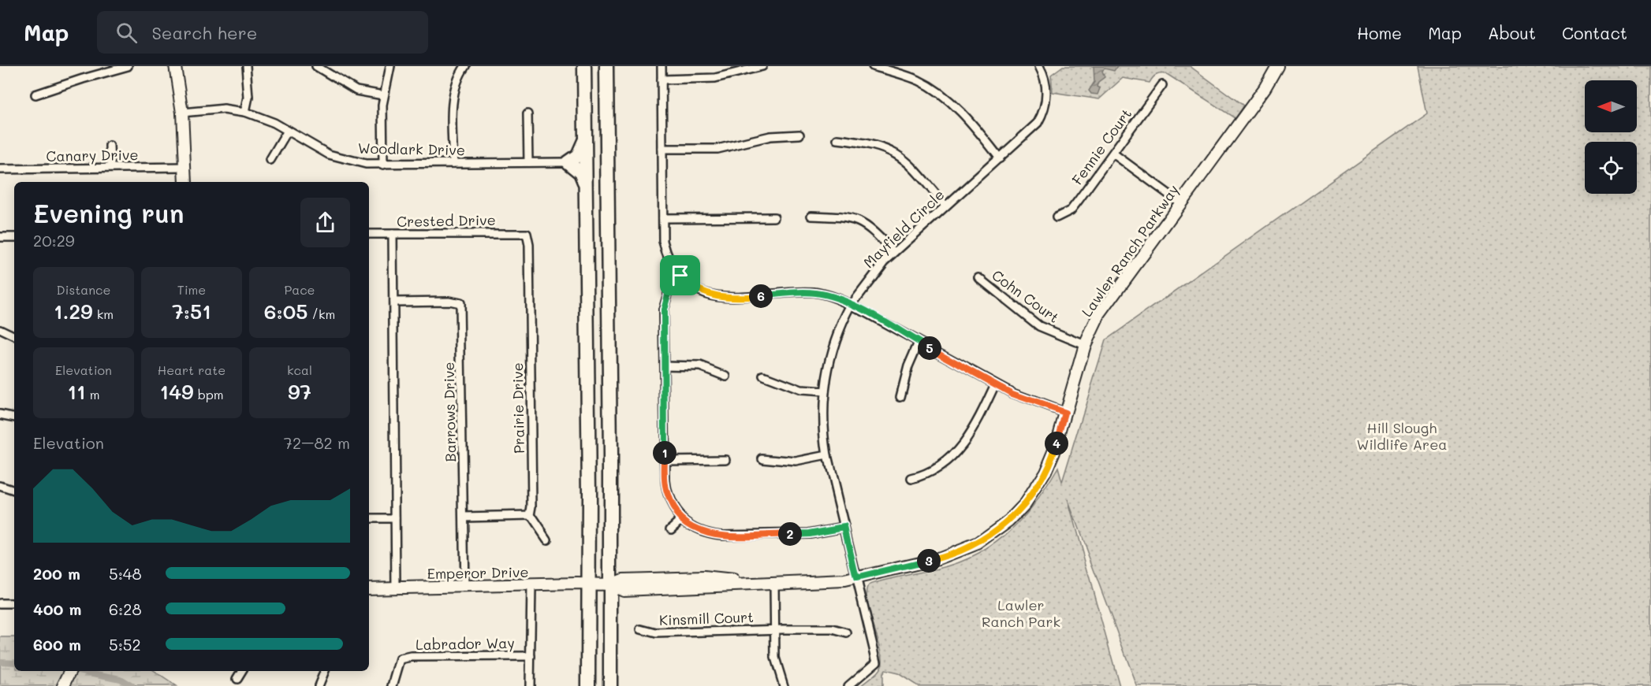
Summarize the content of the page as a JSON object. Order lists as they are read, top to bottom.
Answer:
{
  "streets": {
    "street": [
      "Fennie Court",
      "Woodlark Drive",
      "Canary Drive",
      "Crested Drive",
      "Mayfield Circle",
      "Lawler Ranch Parkway",
      "Cohn Court",
      "Prairie Drive",
      "Barrows Drive",
      "Emperor Drive",
      "Kinsmill Court",
      "Labrador Way"
    ]
  },
  "crossings": [
    ["Crested Drive", "Prairie Drive"],
    ["Mayfield Circle", "Lawler Ranch Parkway"],
    ["Lawler Ranch Parkway", "Cohn Court"],
    ["Lawler Ranch Parkway", "Emperor Drive"],
    ["Barrows Drive", "Emperor Drive"]
  ],
  "parks": ["Hill Slough Wildlife Area", "Lawler Ranch Park"],
  "north": "left",
  "page": {
    "header": "Map",
    "search": "Search here",
    "nav": [
      "Home",
      "Map",
      "About",
      "Contact"
    ],
    "heading": ["Evening run", "20:29"],
    "stats": [
      ["Distance", "1.29 km"],
      ["Time", "7:51"],
      ["Pace", "6:05 /km"],
      ["Elevation", "11 m"],
      ["Heart rate", "149 bpm"],
      ["kcal", "97"]
    ],
    "pins": [
      "6",
      "5",
      "4",
      "1",
      "2",
      "3"
    ],
    "chart": ["Elevation", "72–82 m"],
    "list": [
      {
        "name": "200 m",
        "note": "5:48"
      },
      {
        "name": "400 m",
        "note": "6:28"
      },
      {
        "name": "600 m",
        "note": "5:52"
      }
    ]
  }
}
